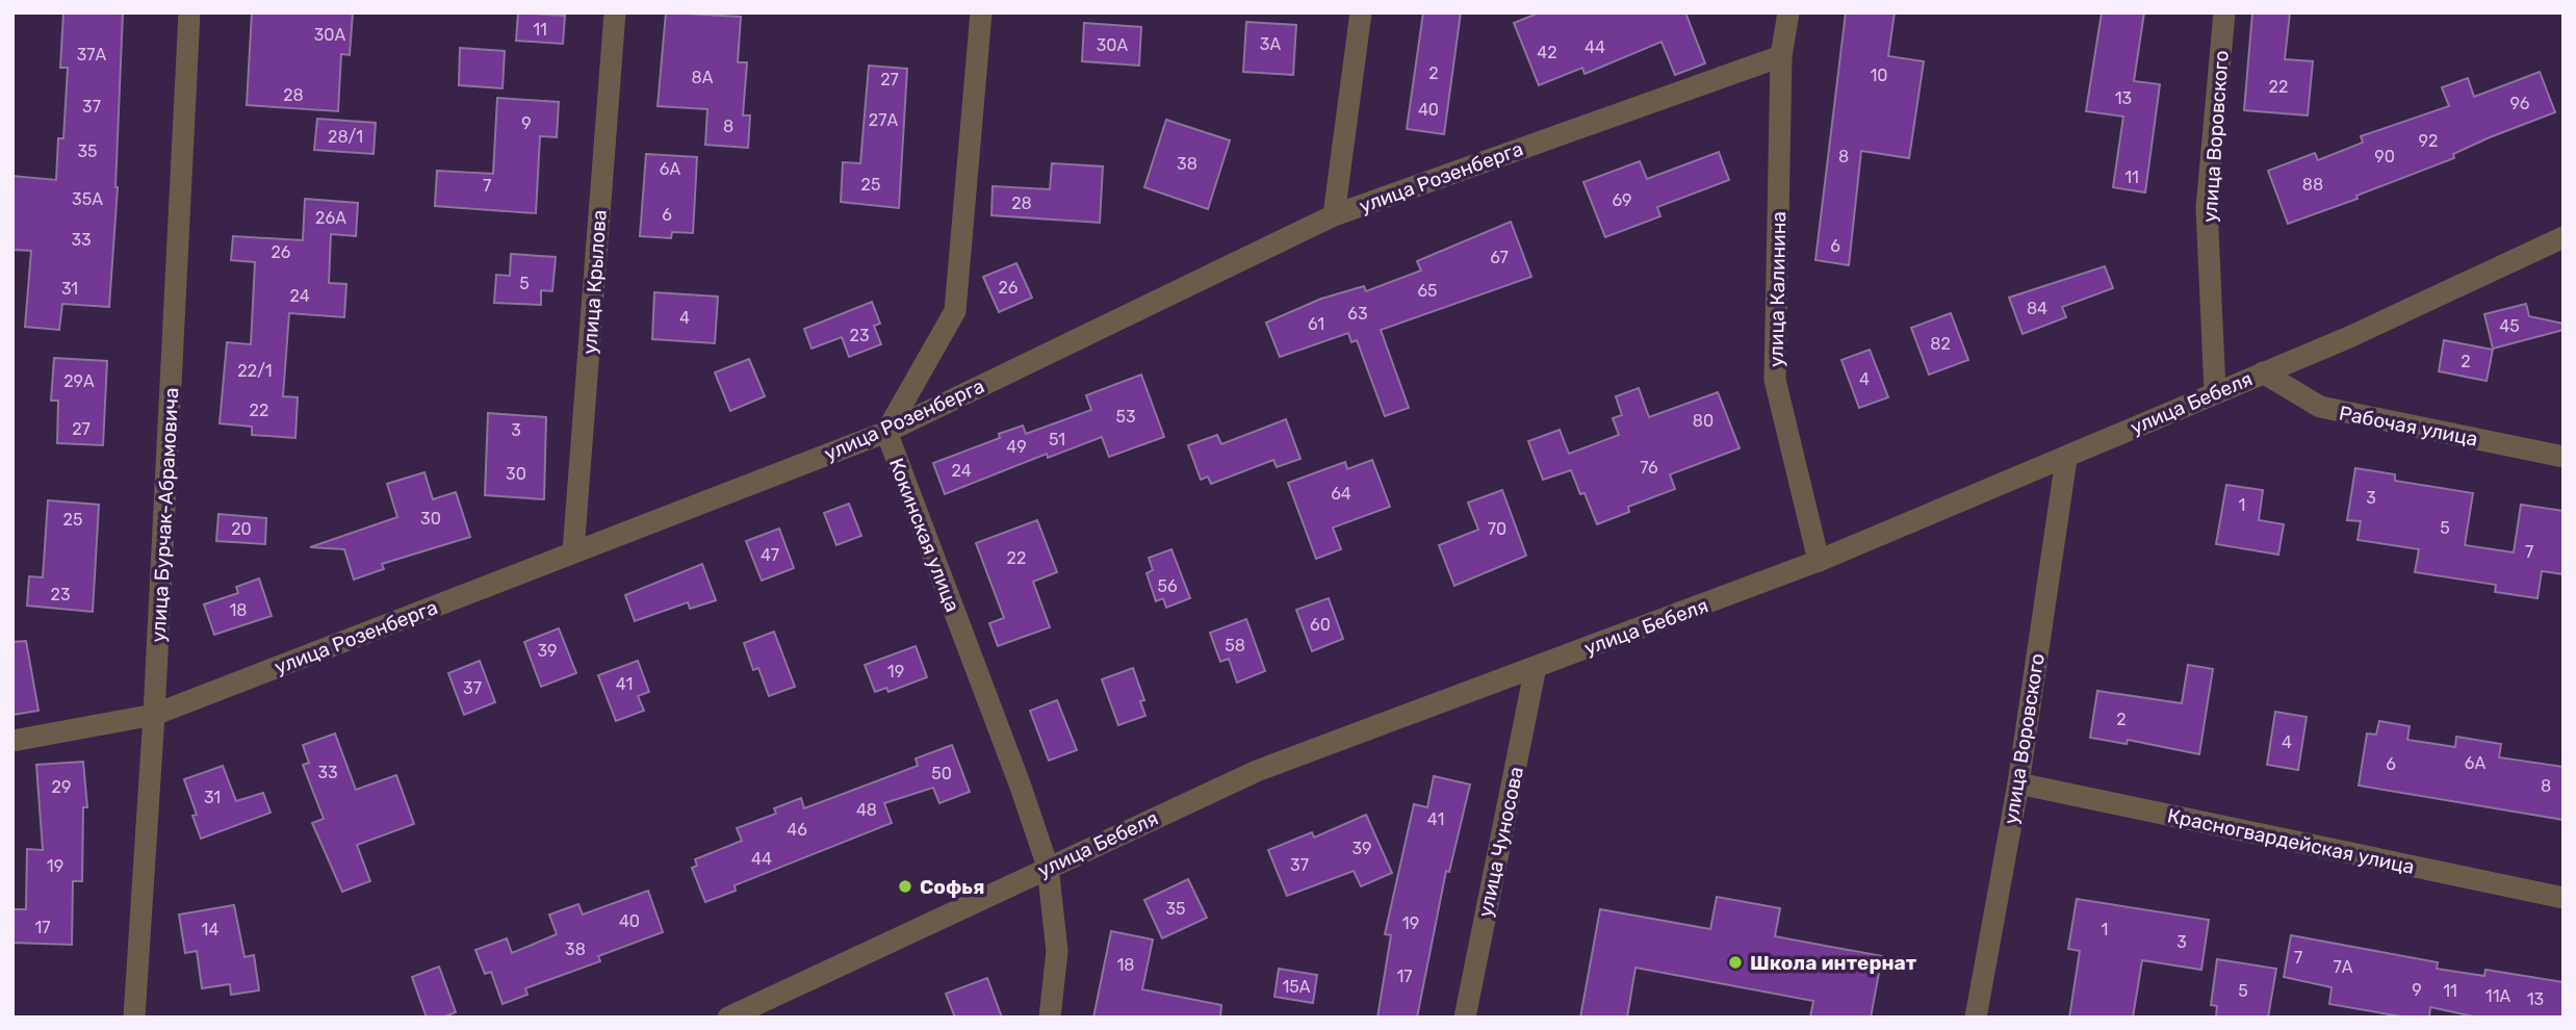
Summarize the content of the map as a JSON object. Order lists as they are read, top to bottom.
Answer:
{
  "streets": {
    "street": [
      "улица Воровского",
      "улица Розенберга",
      "улица Крылова",
      "улица Калинина",
      "улица Бебеля",
      "Рабочая улица",
      "улица Бурчак-Абрамовича",
      "Кокинская улица",
      "Красногвардейская улица",
      "улица Чуносова"
    ]
  },
  "crossings": [
    ["улица Воровского", "улица Бебеля"],
    ["улица Воровского", "Красногвардейская улица"],
    ["улица Розенберга", "улица Крылова"],
    ["улица Розенберга", "улица Калинина"],
    ["улица Розенберга", "улица Бурчак-Абрамовича"],
    ["улица Розенберга", "Кокинская улица"],
    ["улица Калинина", "улица Бебеля"],
    ["улица Бебеля", "Рабочая улица"],
    ["улица Бебеля", "Кокинская улица"],
    ["улица Бебеля", "улица Чуносова"]
  ],
  "places": ["Софья", "Школа интернат"],
  "house_numbers": [
    "11",
    "30А",
    "3А",
    "30А",
    "44",
    "42",
    "37А",
    "2",
    "10",
    "8А",
    "27",
    "22",
    "28",
    "13",
    "96",
    "37",
    "40",
    "27А",
    "9",
    "8",
    "28/1",
    "92",
    "35",
    "8",
    "90",
    "38",
    "6А",
    "11",
    "25",
    "88",
    "7",
    "35А",
    "69",
    "28",
    "6",
    "26А",
    "33",
    "6",
    "26",
    "67",
    "5",
    "26",
    "31",
    "65",
    "24",
    "84",
    "63",
    "4",
    "61",
    "45",
    "23",
    "82",
    "2",
    "22/1",
    "4",
    "29А",
    "22",
    "53",
    "80",
    "27",
    "3",
    "51",
    "49",
    "76",
    "24",
    "30",
    "64",
    "3",
    "1",
    "30",
    "25",
    "5",
    "20",
    "70",
    "7",
    "47",
    "22",
    "56",
    "23",
    "18",
    "60",
    "58",
    "39",
    "19",
    "41",
    "37",
    "2",
    "4",
    "6А",
    "6",
    "33",
    "50",
    "8",
    "29",
    "31",
    "48",
    "41",
    "46",
    "39",
    "44",
    "37",
    "19",
    "35",
    "40",
    "19",
    "17",
    "14",
    "1",
    "3",
    "38",
    "7",
    "18",
    "7А",
    "17",
    "15А",
    "9",
    "5",
    "11",
    "11А",
    "13"
  ]
}
